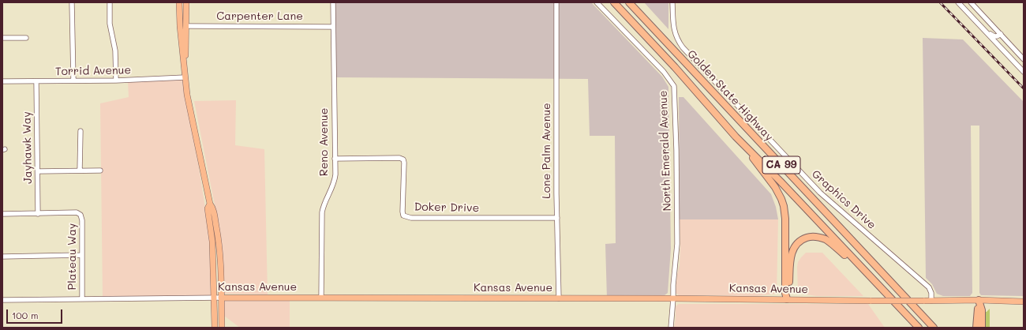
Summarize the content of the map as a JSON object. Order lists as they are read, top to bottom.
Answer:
{
  "streets": {
    "highway": ["Golden State Highway", "CA 99"],
    "main road": ["Kansas Avenue"],
    "street": [
      "Carpenter Lane",
      "Torrid Avenue",
      "Reno Avenue",
      "Jayhawk Way",
      "Lone Palm Avenue",
      "North Emerald Avenue",
      "Graphics Drive",
      "Doker Drive",
      "Plateau Way"
    ]
  },
  "crossings": [
    ["Carpenter Lane", "Reno Avenue"],
    ["Torrid Avenue", "Jayhawk Way"],
    ["Reno Avenue", "Doker Drive"],
    ["Reno Avenue", "Kansas Avenue"],
    ["Jayhawk Way", "Plateau Way"],
    ["Lone Palm Avenue", "Doker Drive"],
    ["Lone Palm Avenue", "Kansas Avenue"],
    ["North Emerald Avenue", "Kansas Avenue"],
    ["Graphics Drive", "Kansas Avenue"],
    ["Plateau Way", "Kansas Avenue"]
  ],
  "scale_bar": "100 m"
}
